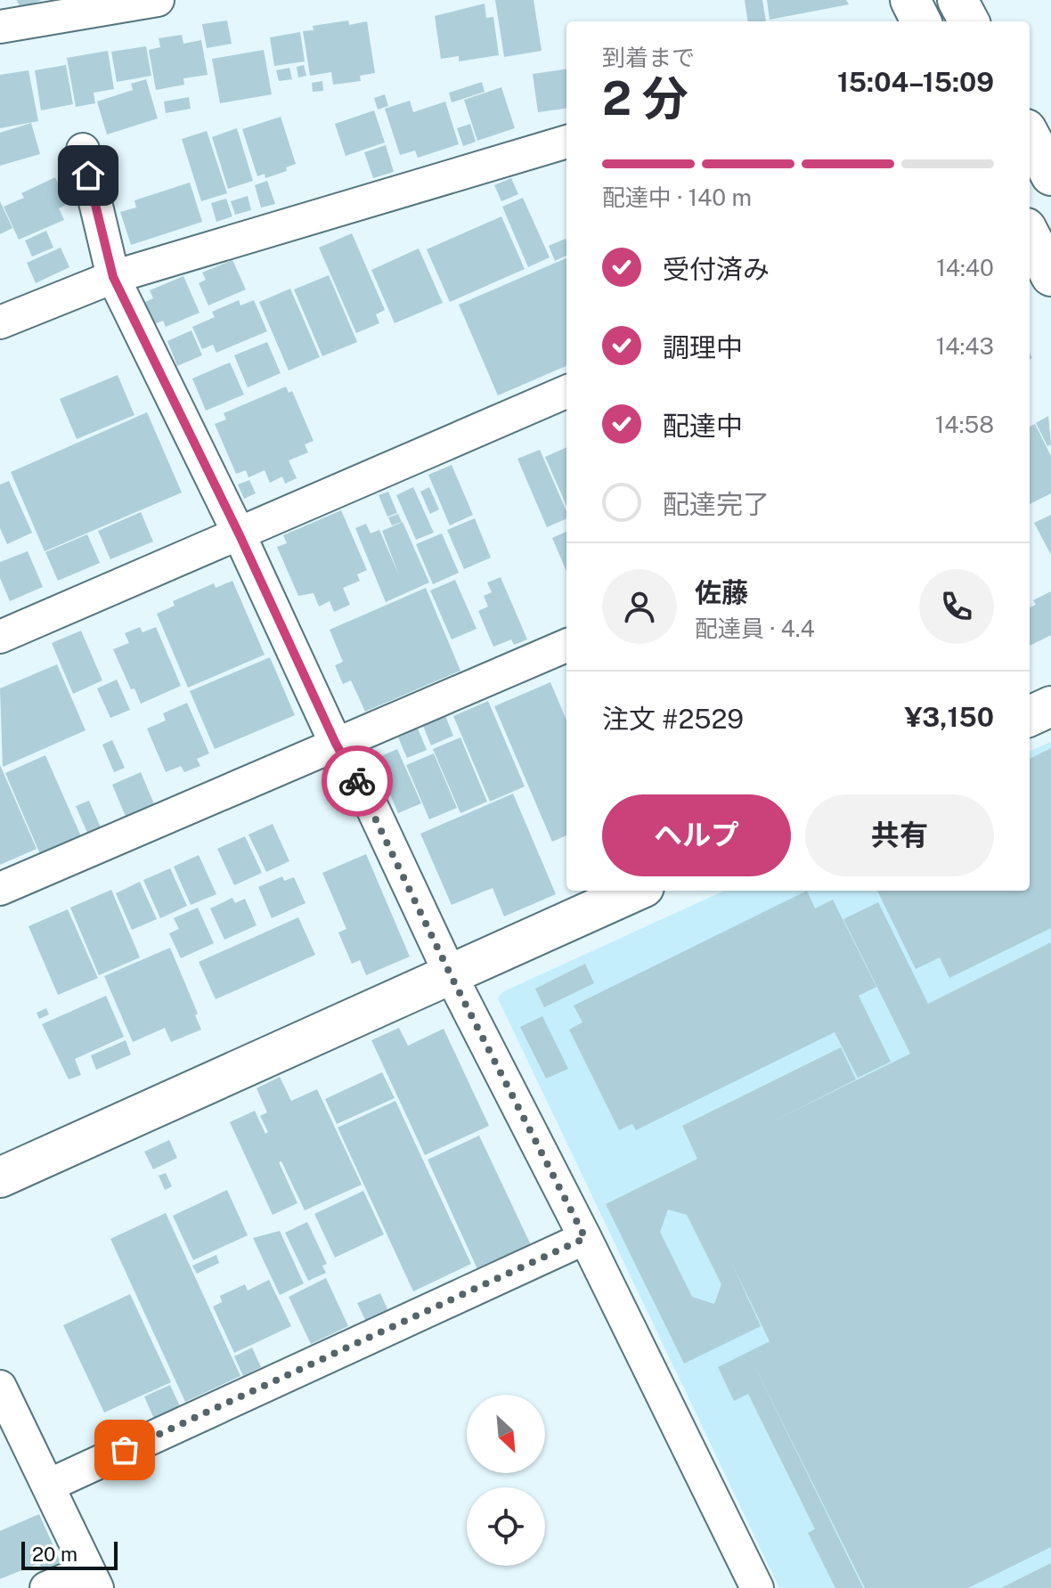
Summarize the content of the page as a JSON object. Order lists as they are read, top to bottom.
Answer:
{
  "scale_bar": "20 m",
  "north": "bottom right",
  "page": {
    "heading": ["2 分", "到着まで", "15:04–15:09"],
    "panel": [
      "佐藤",
      "配達員 · 4.4",
      "注文 #2529",
      "¥3,150"
    ],
    "bar": "配達中 · 140 m",
    "list": [
      ["受付済み", "14:40"],
      ["調理中", "14:43"],
      ["配達中", "14:58"],
      "配達完了"
    ],
    "buttons": ["ヘルプ", "共有"],
    "scale": "20 m"
  }
}
